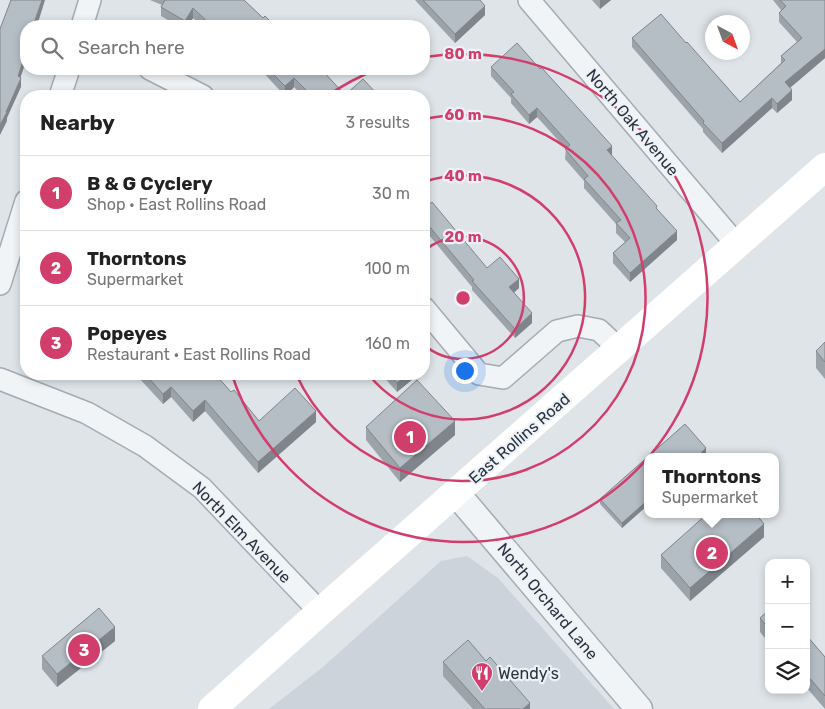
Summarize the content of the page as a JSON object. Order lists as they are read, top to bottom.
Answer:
{
  "streets": {
    "main road": ["East Rollins Road"],
    "street": ["North Oak Avenue", "North Elm Avenue", "North Orchard Lane"]
  },
  "crossings": [
    ["North Oak Avenue", "East Rollins Road"],
    ["East Rollins Road", "North Elm Avenue"],
    ["East Rollins Road", "North Orchard Lane"]
  ],
  "places": {
    "restaurant": ["Wendy's"]
  },
  "north": "bottom right",
  "page": {
    "search": "Search here",
    "heading": ["Nearby", "3 results"],
    "list": [
      {
        "mark": "1",
        "name": "B & G Cyclery",
        "note": "Shop · East Rollins Road",
        "value": "30 m"
      },
      {
        "mark": "2",
        "name": "Thorntons",
        "note": "Supermarket",
        "value": "100 m"
      },
      {
        "mark": "3",
        "name": "Popeyes",
        "note": "Restaurant · East Rollins Road",
        "value": "160 m"
      }
    ],
    "pins": ["1", "2", "3"],
    "popup": ["Thorntons", "Supermarket"],
    "map_buttons": ["+", "−"]
  },
  "rings": [
    "80 m",
    "60 m",
    "40 m",
    "20 m"
  ]
}
